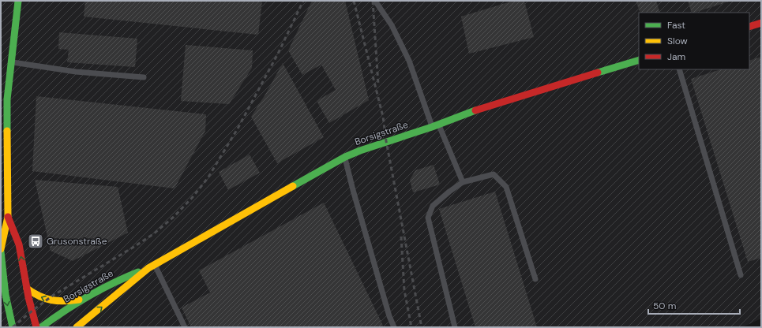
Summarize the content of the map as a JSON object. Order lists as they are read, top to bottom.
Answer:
{
  "streets": {
    "main road": ["Borsigstraße"]
  },
  "places": {
    "bus stop": ["Grusonstraße"]
  },
  "legend": ["Fast", "Slow", "Jam"],
  "scale_bar": "50 m"
}
